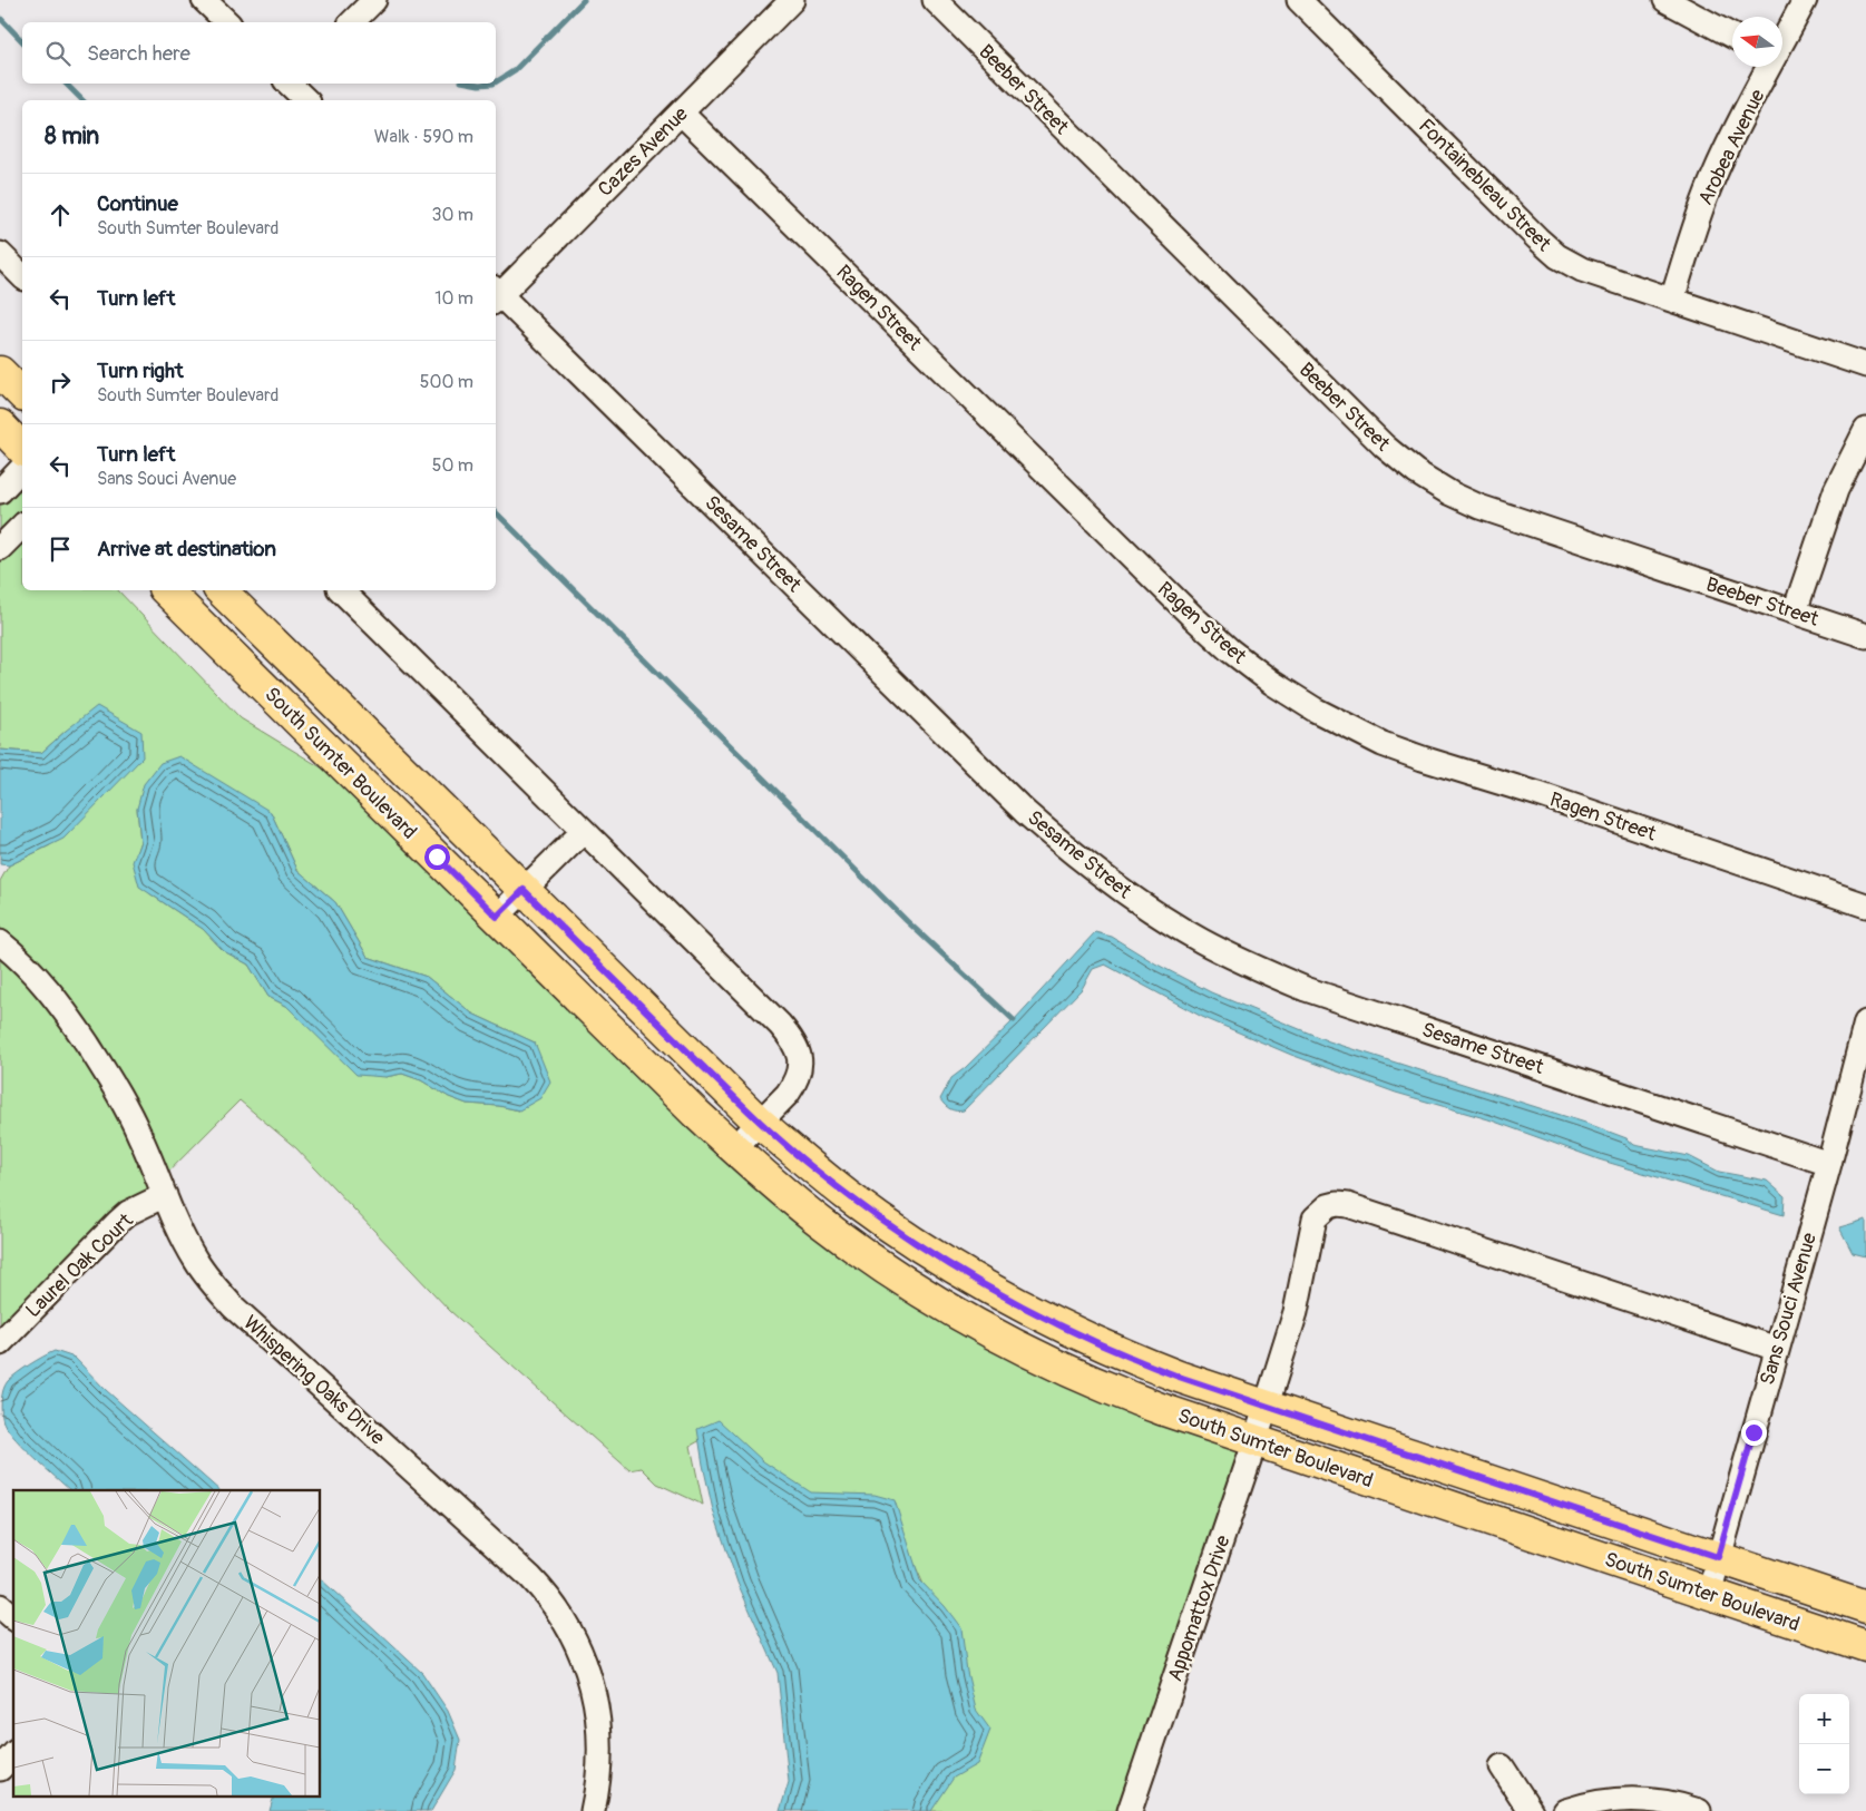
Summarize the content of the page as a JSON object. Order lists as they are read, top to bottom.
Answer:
{
  "streets": {
    "main road": ["South Sumter Boulevard"],
    "street": [
      "Beeber Street",
      "Arobea Avenue",
      "Cazes Avenue",
      "Fontainebleau Street",
      "Ragen Street",
      "Sesame Street",
      "Laurel Oak Court",
      "Sans Souci Avenue",
      "Whispering Oaks Drive",
      "Appomattox Drive"
    ]
  },
  "crossings": [
    ["Arobea Avenue", "Fontainebleau Street"],
    ["Cazes Avenue", "Ragen Street"],
    ["Cazes Avenue", "Sesame Street"],
    ["Sesame Street", "Sans Souci Avenue"],
    ["South Sumter Boulevard", "Sans Souci Avenue"],
    ["South Sumter Boulevard", "Appomattox Drive"],
    ["Laurel Oak Court", "Whispering Oaks Drive"],
    ["Sans Souci Avenue", "Appomattox Drive"]
  ],
  "north": "left",
  "page": {
    "search": "Search here",
    "heading": ["8 min", "Walk · 590 m"],
    "list": [
      ["Continue", "South Sumter Boulevard", "30 m"],
      ["Turn left", "10 m"],
      ["Turn right", "South Sumter Boulevard", "500 m"],
      ["Turn left", "Sans Souci Avenue", "50 m"],
      "Arrive at destination"
    ],
    "map_buttons": ["+", "−"]
  }
}
